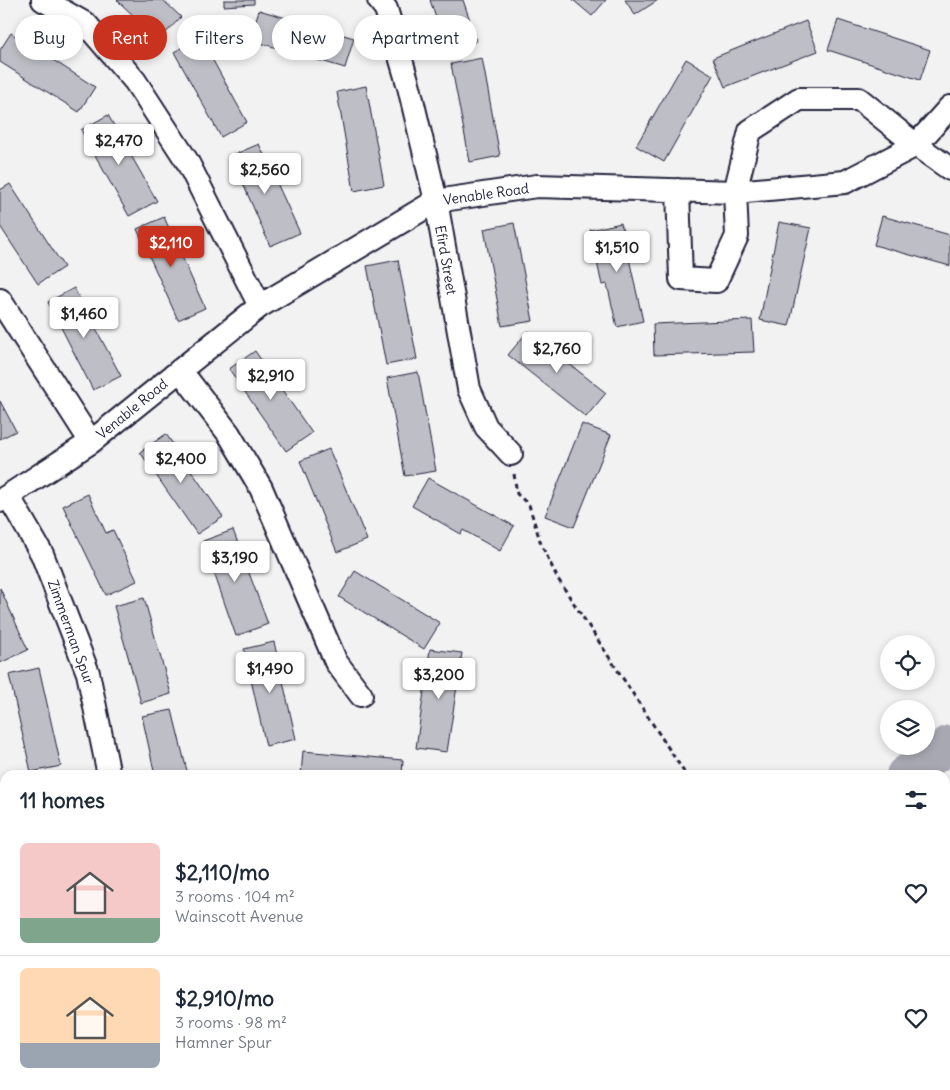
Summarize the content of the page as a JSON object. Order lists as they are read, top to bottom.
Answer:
{
  "streets": {
    "street": ["Venable Road", "Efird Street", "Zimmerman Spur"]
  },
  "crossings": [
    ["Venable Road", "Efird Street"],
    ["Venable Road", "Zimmerman Spur"]
  ],
  "page": {
    "chip": [
      "Buy",
      "Rent",
      "Filters",
      "New",
      "Apartment"
    ],
    "price": [
      "$2,470",
      "$2,560",
      "$2,110",
      "$1,510",
      "$1,460",
      "$2,760",
      "$2,910",
      "$2,400",
      "$3,190",
      "$1,490",
      "$3,200"
    ],
    "heading": "11 homes",
    "list": [
      {
        "name": "$2,110/mo",
        "note": "3 rooms · 104 m² · Wainscott Avenue"
      },
      {
        "name": "$2,910/mo",
        "note": "3 rooms · 98 m² · Hamner Spur"
      }
    ]
  }
}
